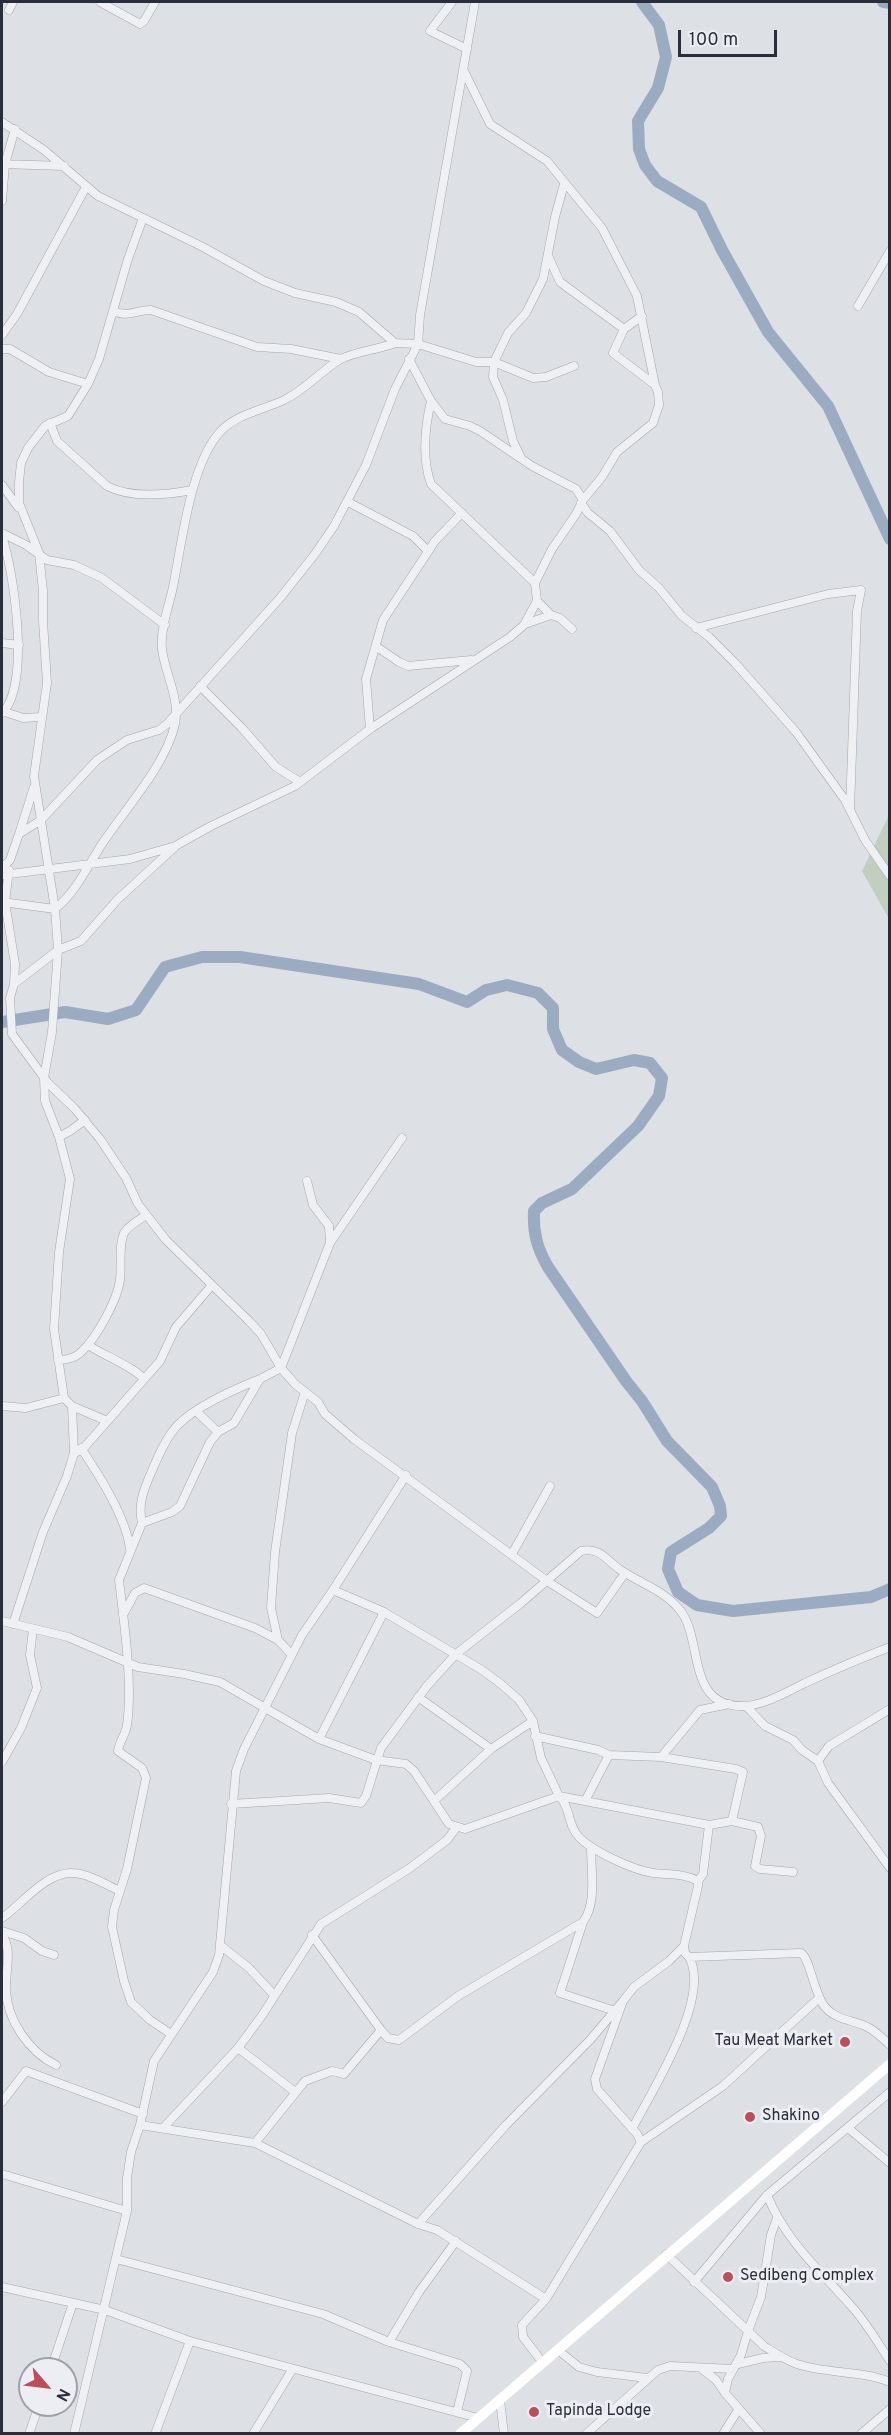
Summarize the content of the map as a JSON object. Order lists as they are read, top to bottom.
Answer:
{
  "places": [
    "Tau Meat Market",
    "Shakino",
    "Sedibeng Complex",
    "Tapinda Lodge"
  ],
  "scale_bar": "100 m",
  "north": "bottom right"
}
